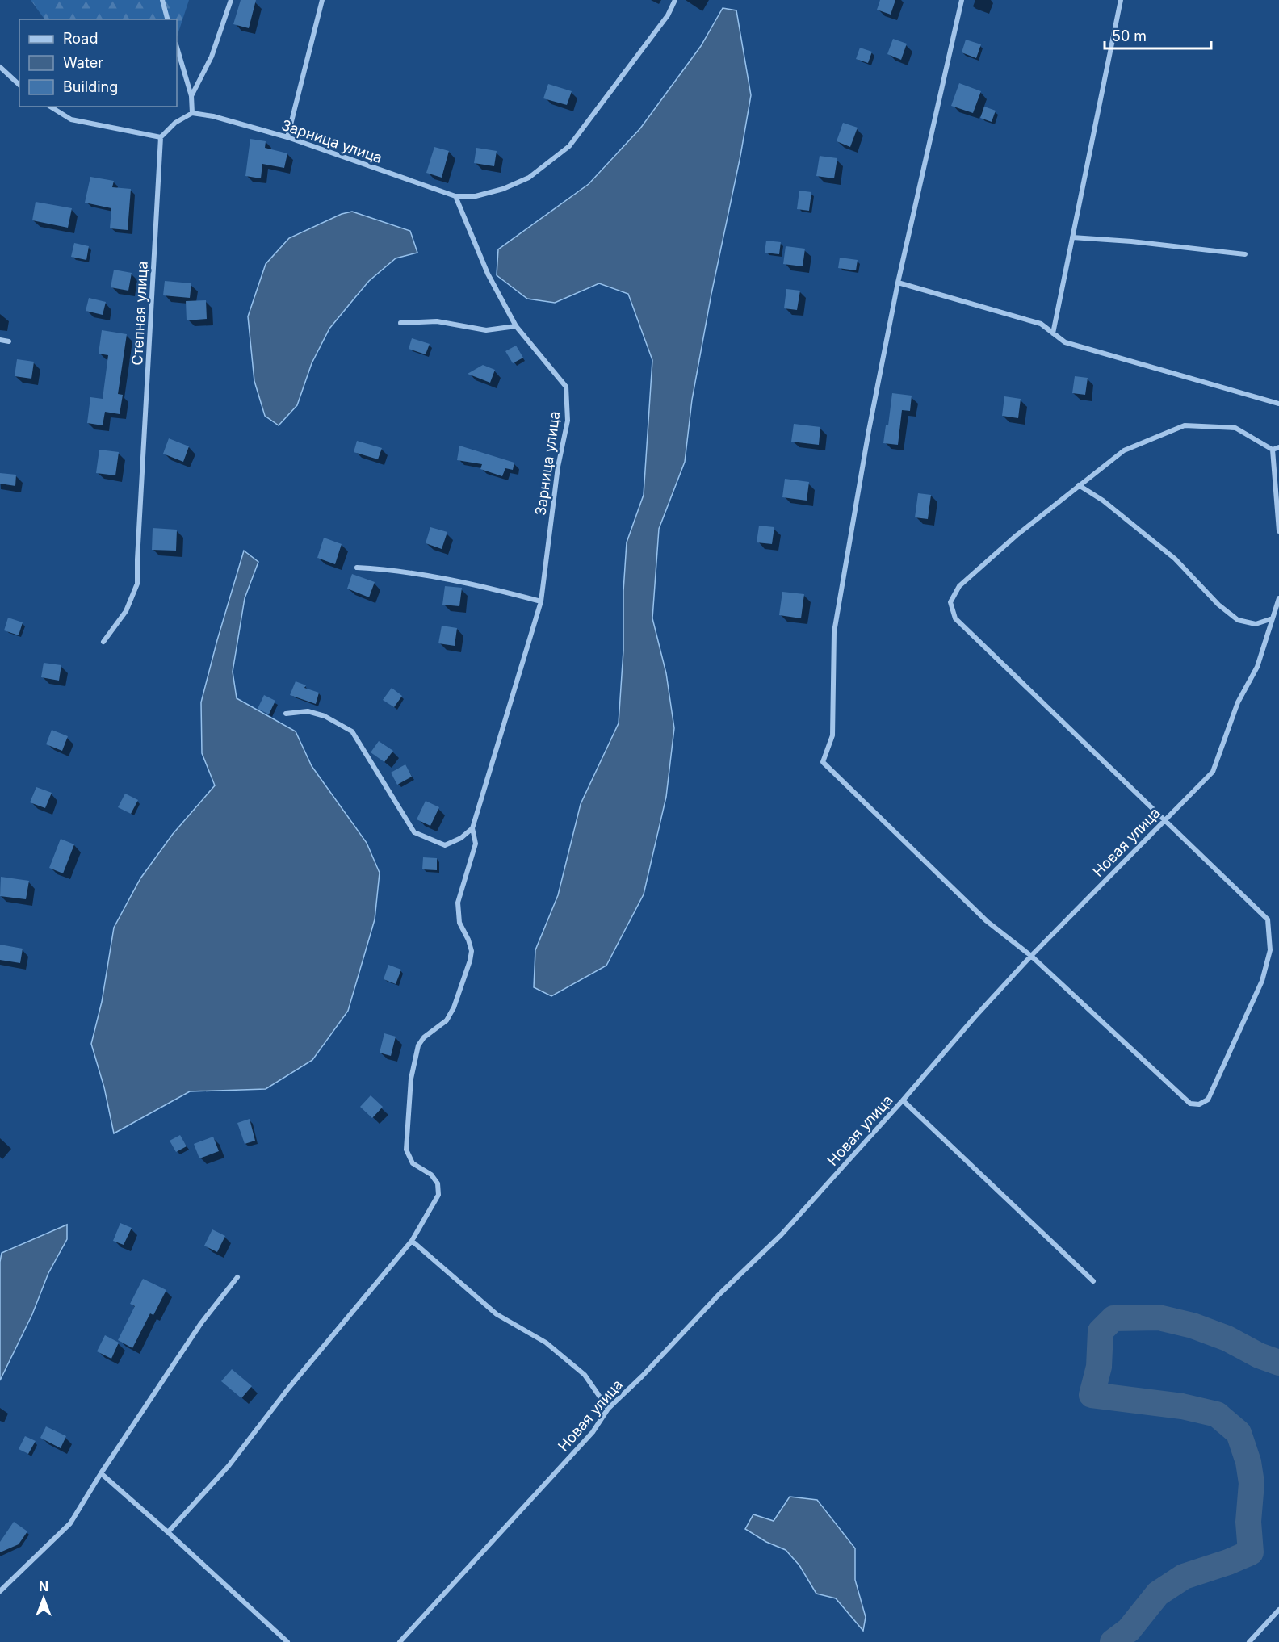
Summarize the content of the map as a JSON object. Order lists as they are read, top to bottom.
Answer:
{
  "streets": {
    "street": ["Зарница улица", "Степная улица", "Новая улица"]
  },
  "legend": ["Road", "Water", "Building"],
  "scale_bar": "50 m",
  "north": "top"
}
